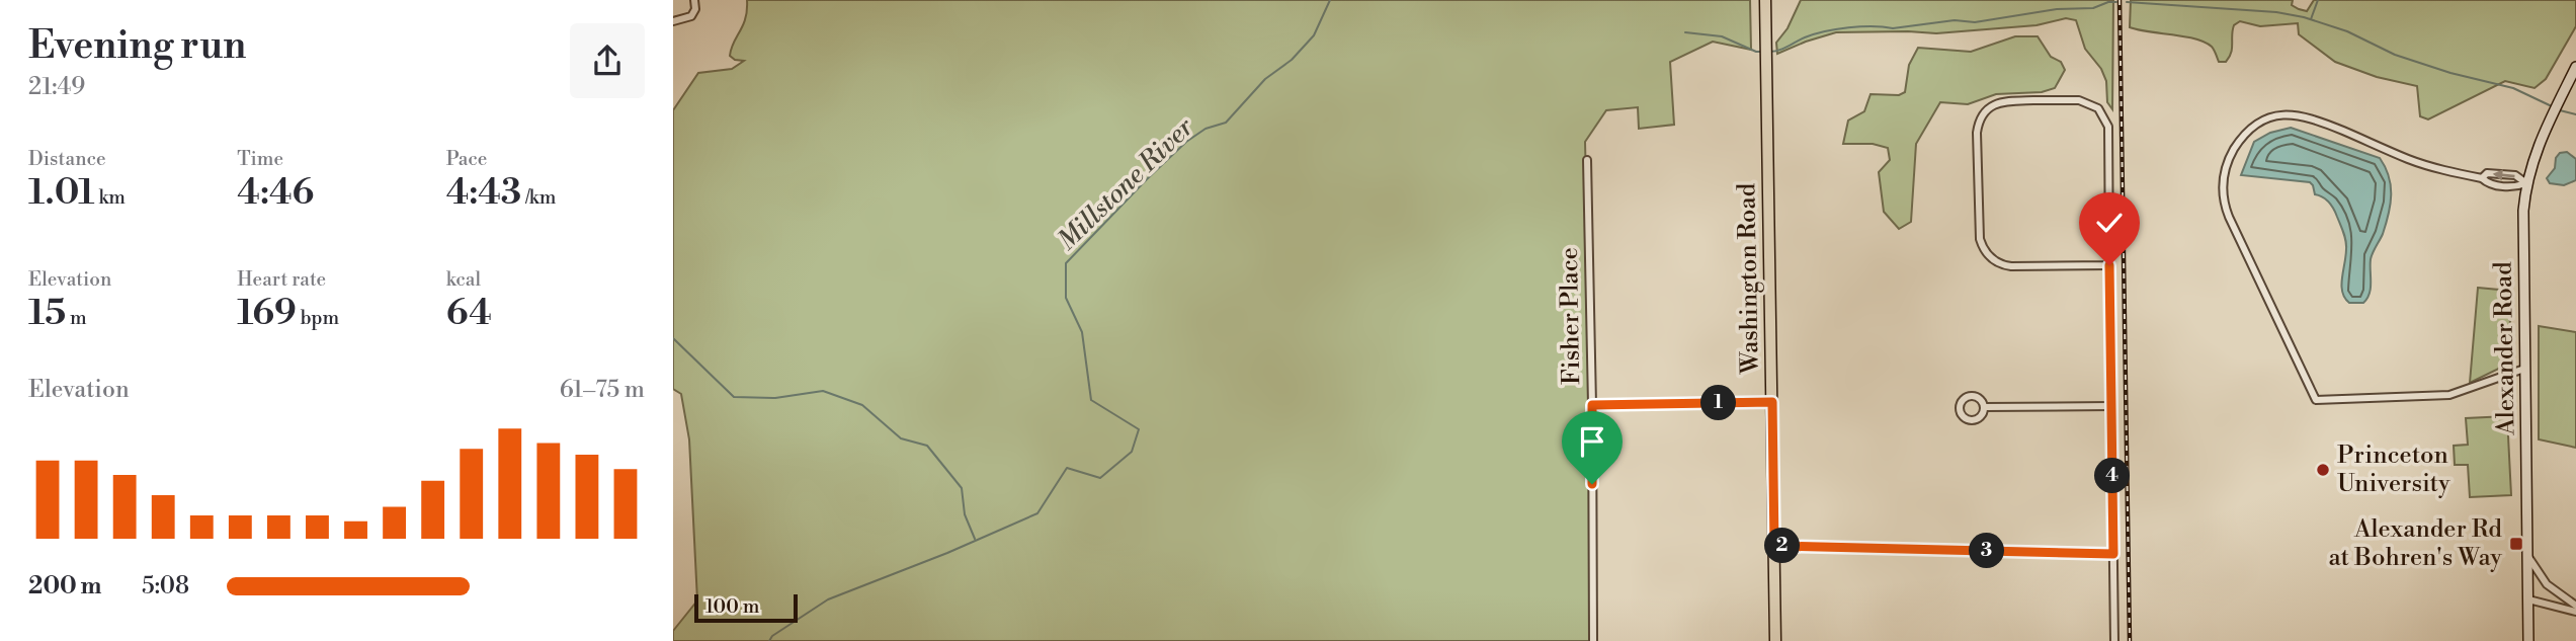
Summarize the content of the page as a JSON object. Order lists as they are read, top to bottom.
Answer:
{
  "streets": {
    "main road": ["Washington Road"],
    "street": ["Fisher Place", "Alexander Road"]
  },
  "water": ["Millstone River"],
  "places": {
    "other": ["Princeton University"],
    "transit": ["Alexander Rd at Bohren's Way"]
  },
  "scale_bar": "100 m",
  "page": {
    "heading": ["Evening run", "21:49"],
    "stats": [
      ["Distance", "1.01 km"],
      ["Time", "4:46"],
      ["Pace", "4:43 /km"],
      ["Elevation", "15 m"],
      ["Heart rate", "169 bpm"],
      ["kcal", "64"]
    ],
    "chart": ["Elevation", "61–75 m"],
    "pins": [
      "1",
      "4",
      "2",
      "3"
    ],
    "list": [
      {
        "name": "200 m",
        "note": "5:08"
      }
    ],
    "scale": "100 m"
  }
}
